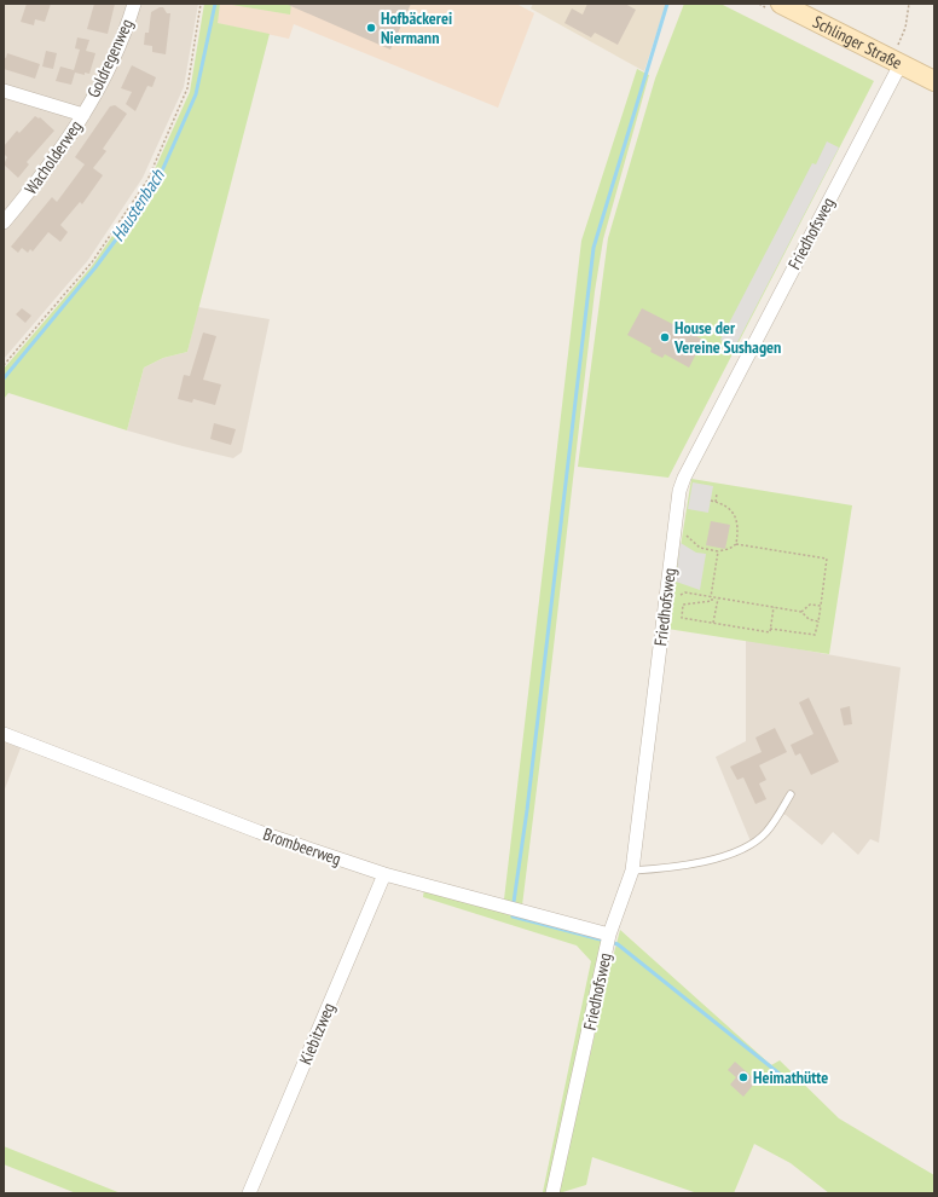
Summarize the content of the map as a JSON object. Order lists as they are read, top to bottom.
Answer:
{
  "streets": {
    "street": [
      "Schlinger Straße",
      "Goldregenweg",
      "Wacholderweg",
      "Friedhofsweg",
      "Brombeerweg",
      "Kiebitzweg"
    ]
  },
  "crossings": [
    ["Schlinger Straße", "Friedhofsweg"],
    ["Goldregenweg", "Wacholderweg"],
    ["Friedhofsweg", "Brombeerweg"],
    ["Brombeerweg", "Kiebitzweg"]
  ],
  "water": ["Haustenbach"],
  "places": ["Hofbäckerei Niermann", "House der Vereine Sushagen", "Heimathütte"]
}
